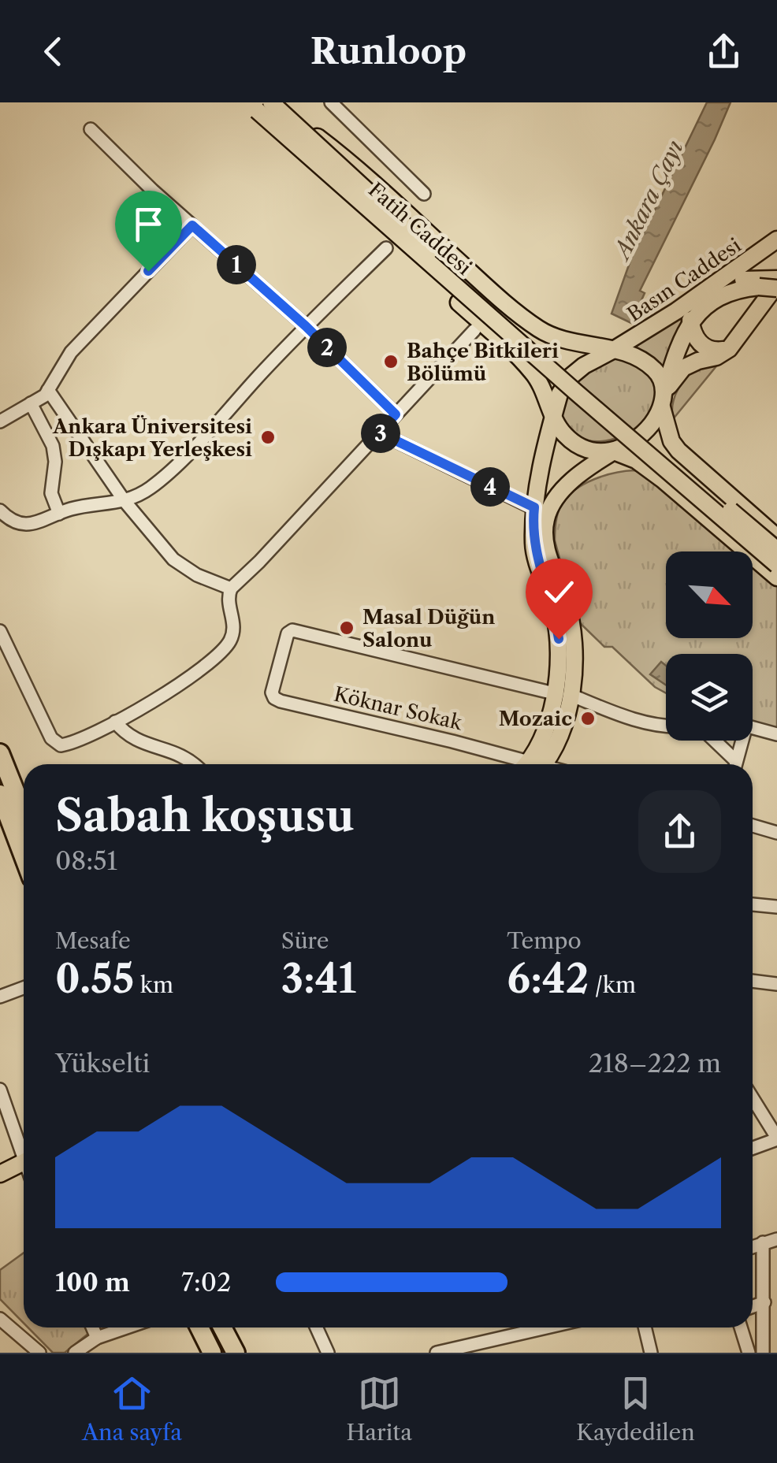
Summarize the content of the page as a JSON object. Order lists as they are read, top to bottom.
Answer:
{
  "streets": {
    "main road": ["Fatih Caddesi", "Basın Caddesi"],
    "street": ["Köknar Sokak"]
  },
  "water": ["Ankara Çayı"],
  "places": [
    "Bahçe Bitkileri Bölümü",
    "Ankara Üniversitesi Dışkapı Yerleşkesi",
    "Masal Düğün Salonu",
    "Mozaic"
  ],
  "north": "bottom right",
  "page": {
    "header": "Runloop",
    "pins": [
      "1",
      "2",
      "3",
      "4"
    ],
    "heading": ["Sabah koşusu", "08:51"],
    "stats": [
      ["Mesafe", "0.55 km"],
      ["Süre", "3:41"],
      ["Tempo", "6:42 /km"]
    ],
    "chart": ["Yükselti", "218–222 m"],
    "list": [
      {
        "name": "100 m",
        "note": "7:02"
      }
    ],
    "tabs": ["Ana sayfa", "Harita", "Kaydedilen"]
  }
}
